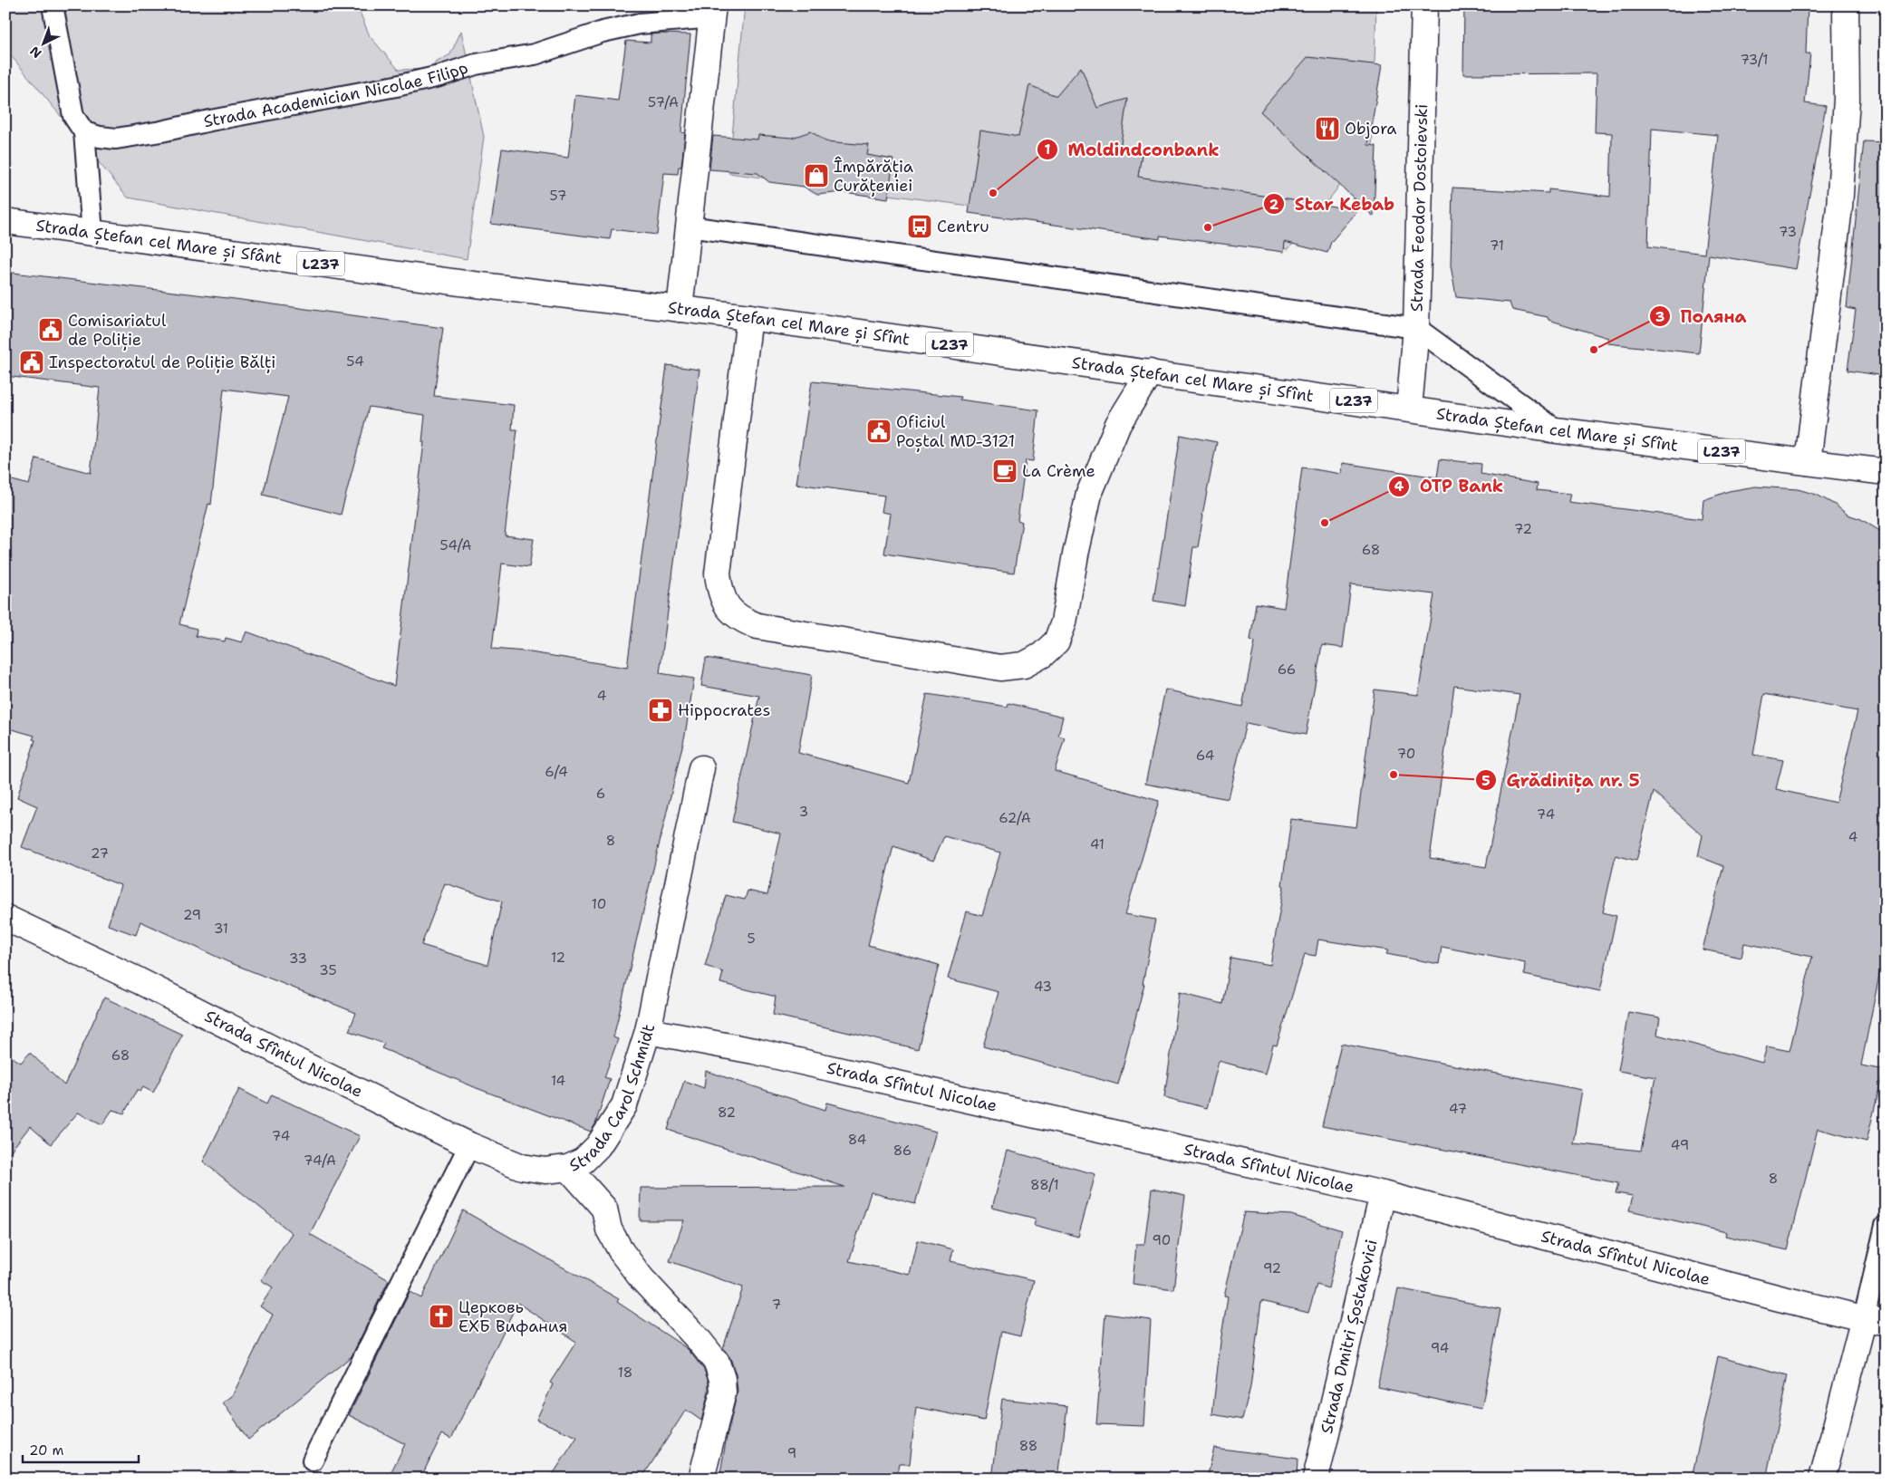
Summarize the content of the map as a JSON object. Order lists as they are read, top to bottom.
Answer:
{
  "streets": {
    "street": [
      "Strada Fеodor Dostoievski",
      "Strada Ștefan cel Mare și Sfânt",
      "L237",
      "Strada Ștefan cel Mare și Sfînt",
      "Strada Sfîntul Nicolae",
      "Strada Carol Schmidt",
      "Strada Dmitri Șostakovici"
    ],
    "lane": ["Strada Academician Nicolae Filipp"]
  },
  "crossings": [
    ["Strada Fеodor Dostoievski", "Strada Ștefan cel Mare și Sfînt"],
    ["Strada Ștefan cel Mare și Sfânt", "Strada Ștefan cel Mare și Sfînt"],
    ["Strada Sfîntul Nicolae", "Strada Carol Schmidt"],
    ["Strada Sfîntul Nicolae", "Strada Dmitri Șostakovici"]
  ],
  "places": {
    "restaurant": ["Objora"],
    "shop": ["Împărăția Curățeniei"],
    "other": [
      "Moldindconbank",
      "Star Kebab",
      "Поляна",
      "OTP Bank",
      "Grădinița nr. 5"
    ],
    "bus stop": ["Centru"],
    "public building": ["Comisariatul de Poliție", "Inspectoratul de Poliție Bălți", "Oficiul Poștal MD-3121"],
    "cafe": ["La Crème"],
    "pharmacy": ["Hippocrates"],
    "church": ["Церковь ЕХБ Вифания"]
  },
  "house_numbers": [
    "73/1",
    "57/A",
    "57",
    "73",
    "71",
    "54",
    "72",
    "54/A",
    "68",
    "66",
    "4",
    "70",
    "64",
    "6/4",
    "6",
    "3",
    "74",
    "62/A",
    "4",
    "8",
    "41",
    "27",
    "10",
    "29",
    "31",
    "5",
    "12",
    "33",
    "35",
    "43",
    "68",
    "14",
    "47",
    "82",
    "74",
    "84",
    "49",
    "86",
    "74/A",
    "8",
    "88/1",
    "90",
    "92",
    "7",
    "94",
    "18",
    "88",
    "9"
  ],
  "scale_bar": "20 m",
  "north": "bottom left"
}
